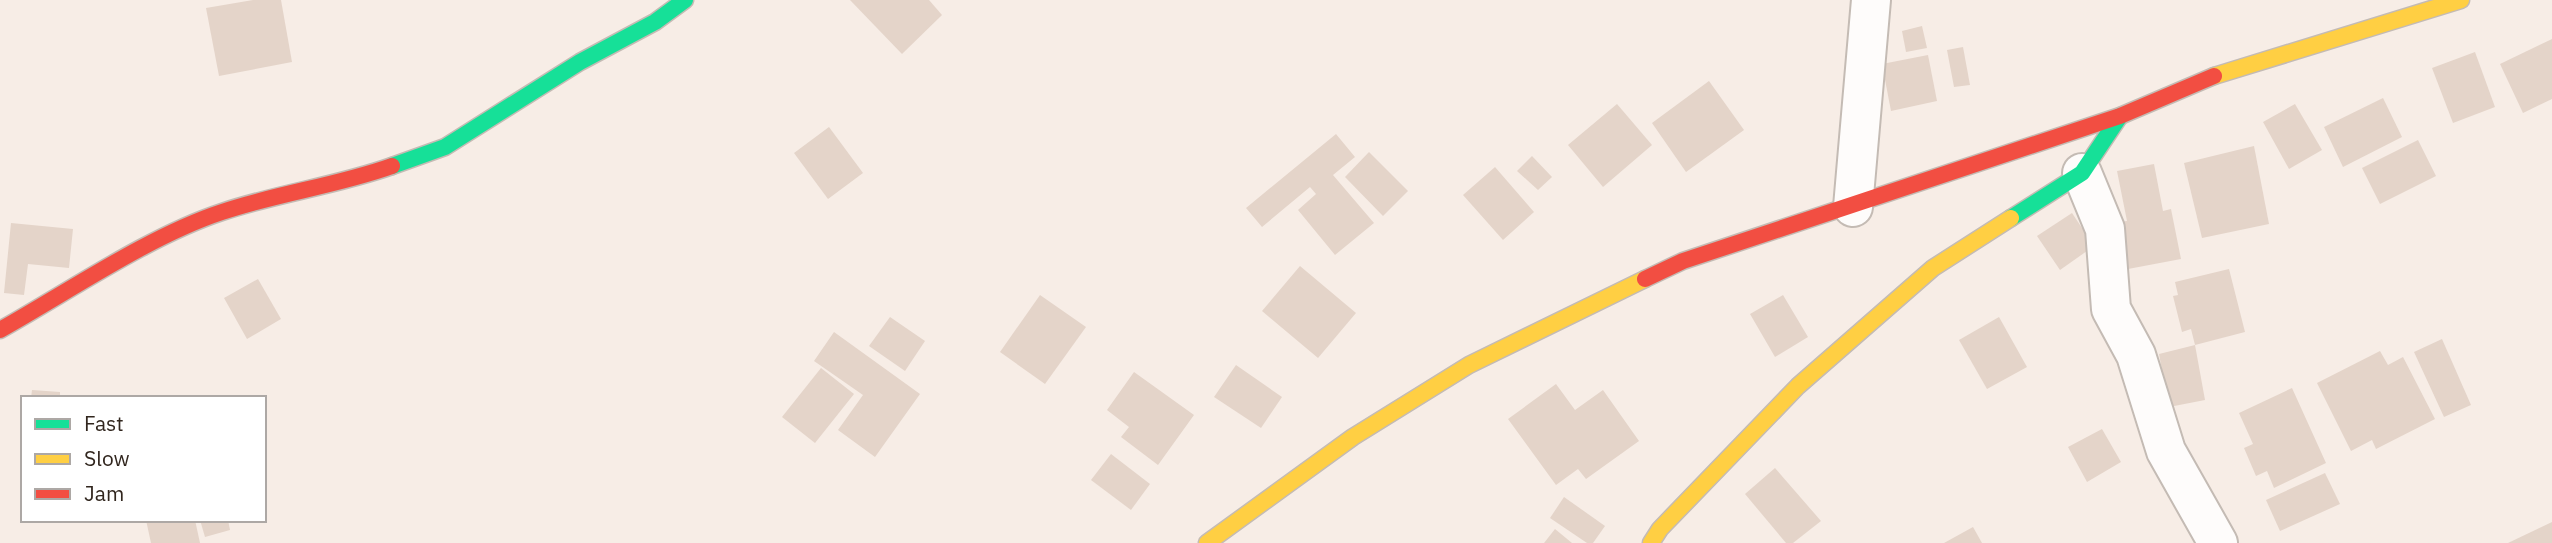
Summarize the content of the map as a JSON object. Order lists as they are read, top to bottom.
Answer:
{
  "legend": ["Fast", "Slow", "Jam"]
}
